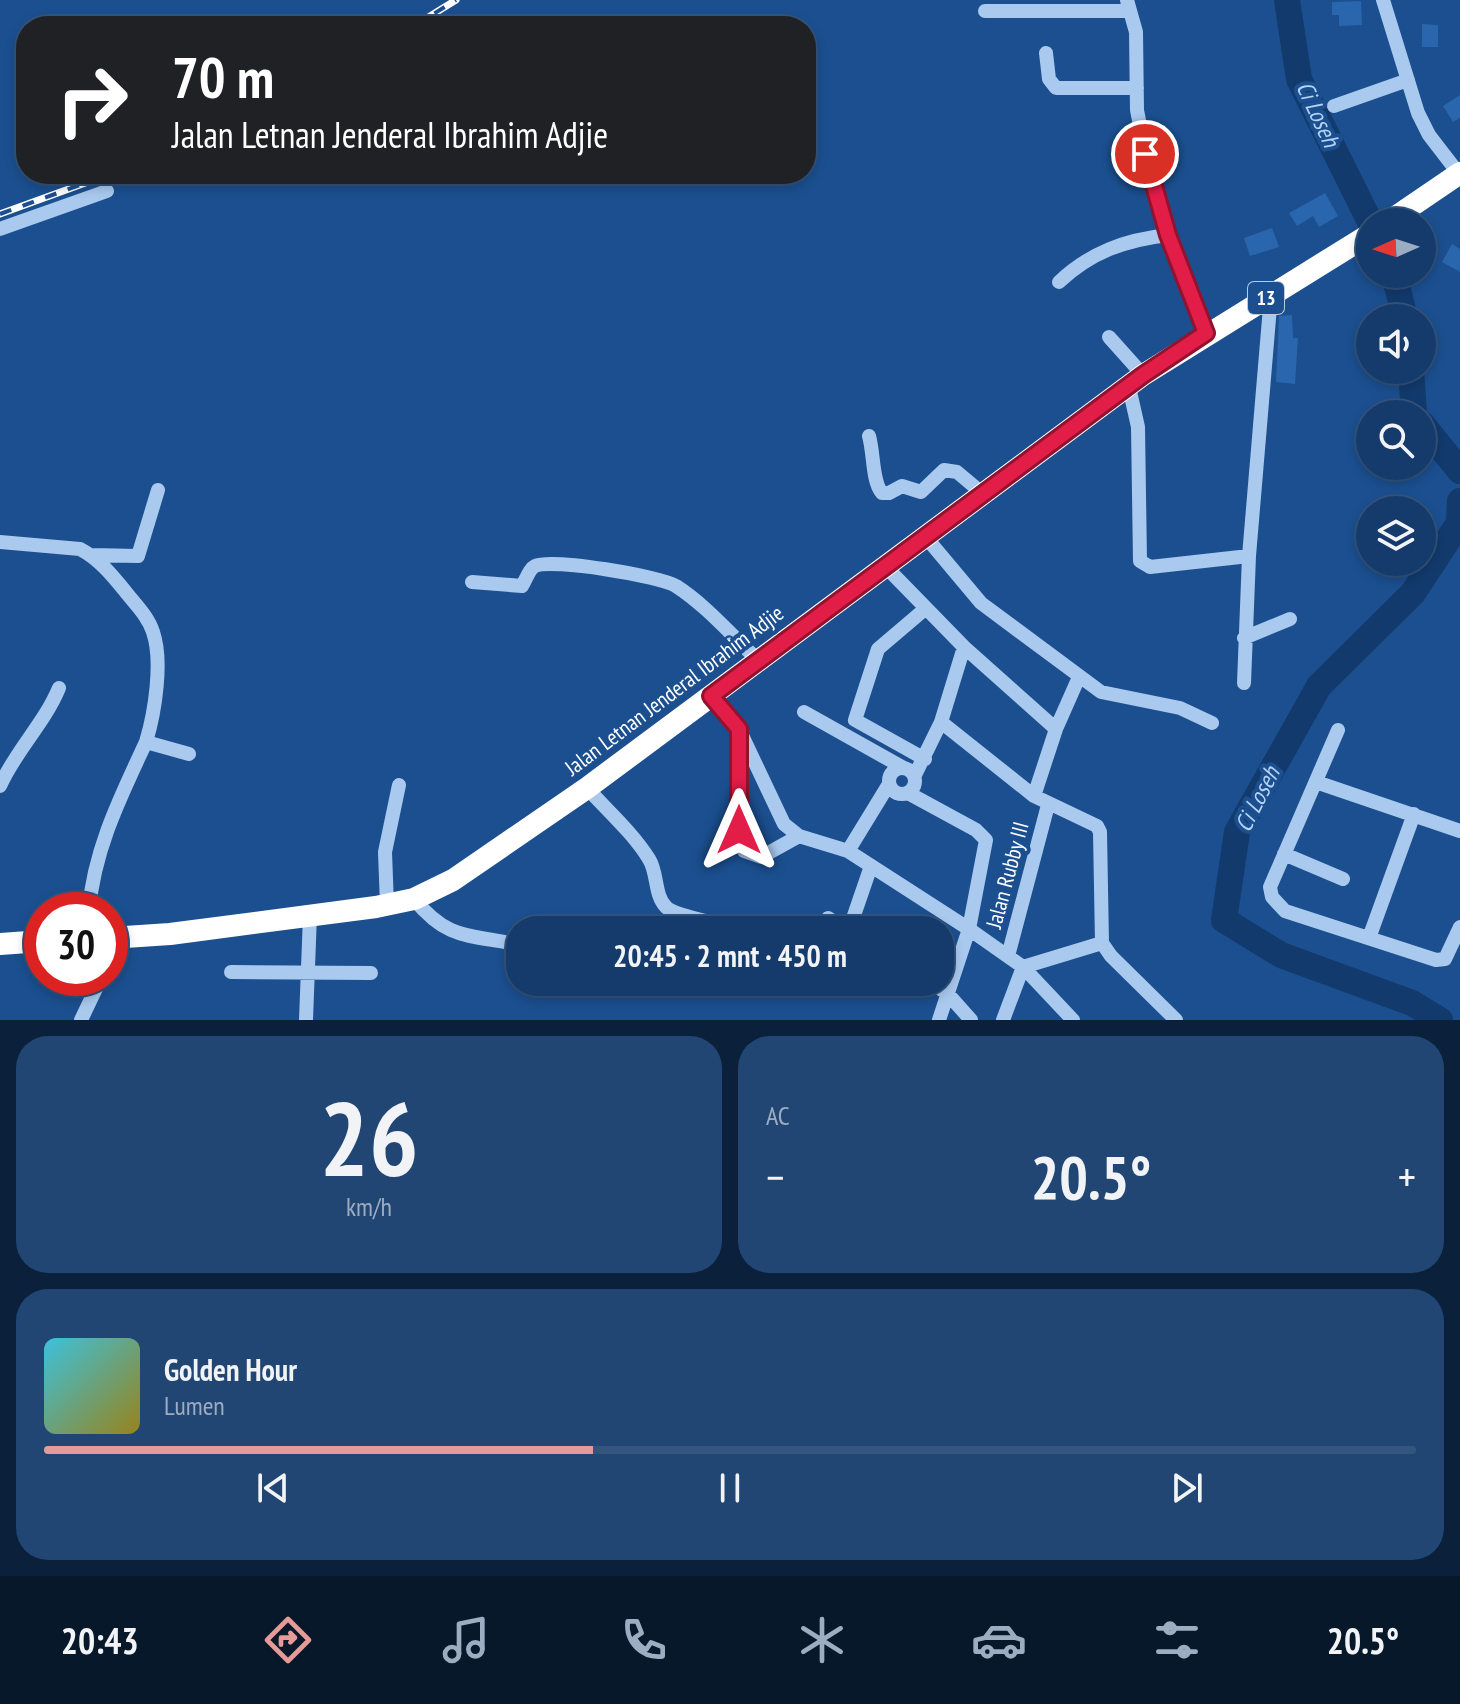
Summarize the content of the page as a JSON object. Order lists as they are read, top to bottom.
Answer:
{
  "streets": {
    "highway": ["13", "Jalan Letnan Jenderal Ibrahim Adjie"],
    "street": ["Jalan Rubby III"]
  },
  "crossings": [
    ["13", "Jalan Letnan Jenderal Ibrahim Adjie"]
  ],
  "water": ["Ci Loseh"],
  "north": "left",
  "page": {
    "turn": ["70 m", "Jalan Letnan Jenderal Ibrahim Adjie"],
    "limit": "30",
    "trip": "20:45 · 2 mnt · 450 m",
    "tile": [
      ["26", "km/h"],
      "AC"
    ],
    "heat": ["−", "20.5°", "+"],
    "song": ["Golden Hour", "Lumen"],
    "tabs": ["20:43", "20.5°"]
  }
}
